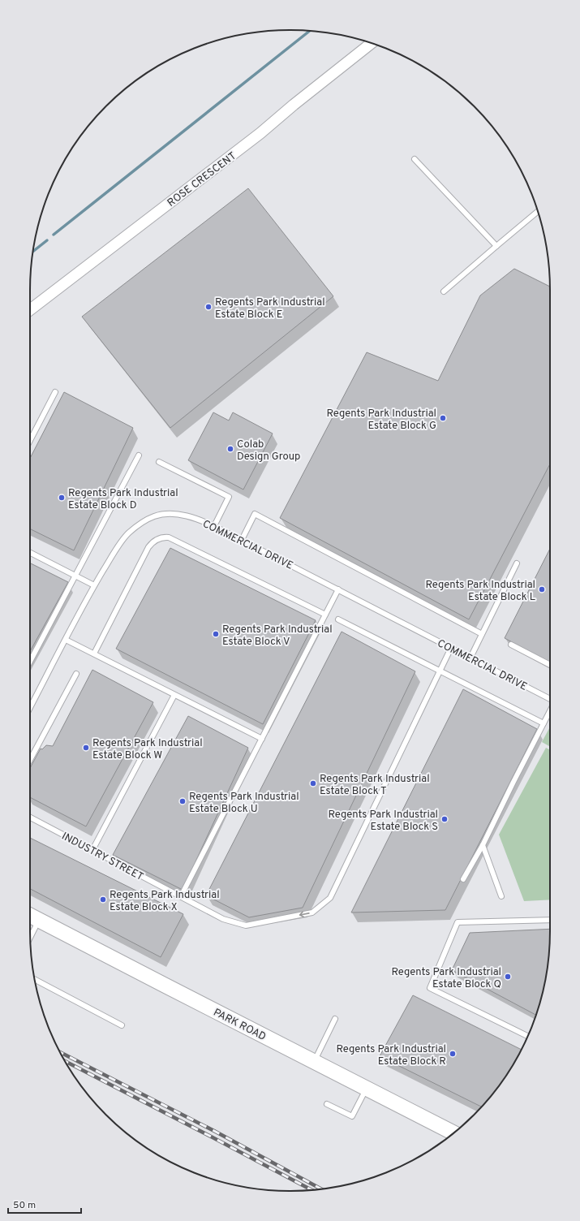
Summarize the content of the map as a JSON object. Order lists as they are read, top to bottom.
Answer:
{
  "streets": {
    "main road": ["PARK ROAD"],
    "street": ["ROSE CRESCENT"],
    "lane": ["COMMERCIAL DRIVE", "INDUSTRY STREET"]
  },
  "one_way": ["INDUSTRY STREET"],
  "places": [
    "Regents Park Industrial Estate Block E",
    "Regents Park Industrial Estate Block G",
    "Colab Design Group",
    "Regents Park Industrial Estate Block D",
    "Regents Park Industrial Estate Block L",
    "Regents Park Industrial Estate Block V",
    "Regents Park Industrial Estate Block W",
    "Regents Park Industrial Estate Block T",
    "Regents Park Industrial Estate Block U",
    "Regents Park Industrial Estate Block S",
    "Regents Park Industrial Estate Block X",
    "Regents Park Industrial Estate Block Q",
    "Regents Park Industrial Estate Block R"
  ],
  "scale_bar": "50 m"
}
